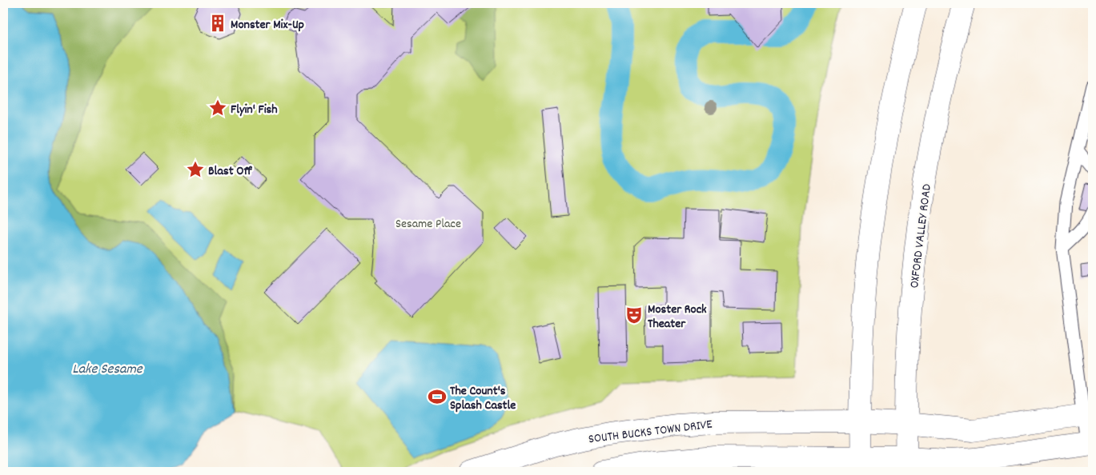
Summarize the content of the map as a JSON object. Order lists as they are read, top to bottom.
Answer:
{
  "streets": {
    "street": ["OXFORD VALLEY ROAD", "SOUTH BUCKS TOWN DRIVE"]
  },
  "crossings": [
    ["OXFORD VALLEY ROAD", "SOUTH BUCKS TOWN DRIVE"]
  ],
  "water": ["Lake Sesame"],
  "parks": ["Sesame Place"],
  "places": {
    "building": ["Monster Mix-Up"],
    "place": ["Flyin' Fish", "Blast Off"],
    "theatre": ["Moster Rock Theater"],
    "sports": ["The Count's Splash Castle"]
  }
}
